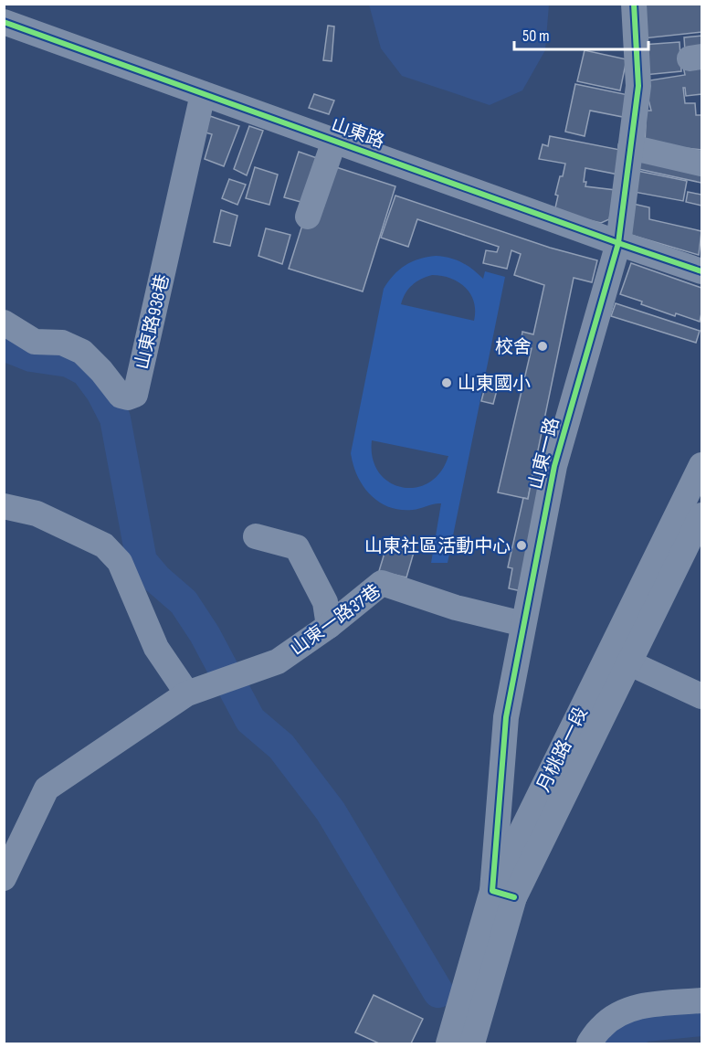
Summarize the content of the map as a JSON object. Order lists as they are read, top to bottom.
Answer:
{
  "streets": {
    "street": [
      "山東路",
      "山東路938巷",
      "山東一路",
      "山東一路37巷",
      "月桃路一段"
    ]
  },
  "crossings": [
    ["山東路", "山東路938巷"],
    ["山東路", "山東一路"],
    ["山東一路", "山東一路37巷"],
    ["山東一路", "月桃路一段"]
  ],
  "places": ["校舍", "山東國小", "山東社區活動中心"],
  "scale_bar": "50 m"
}
